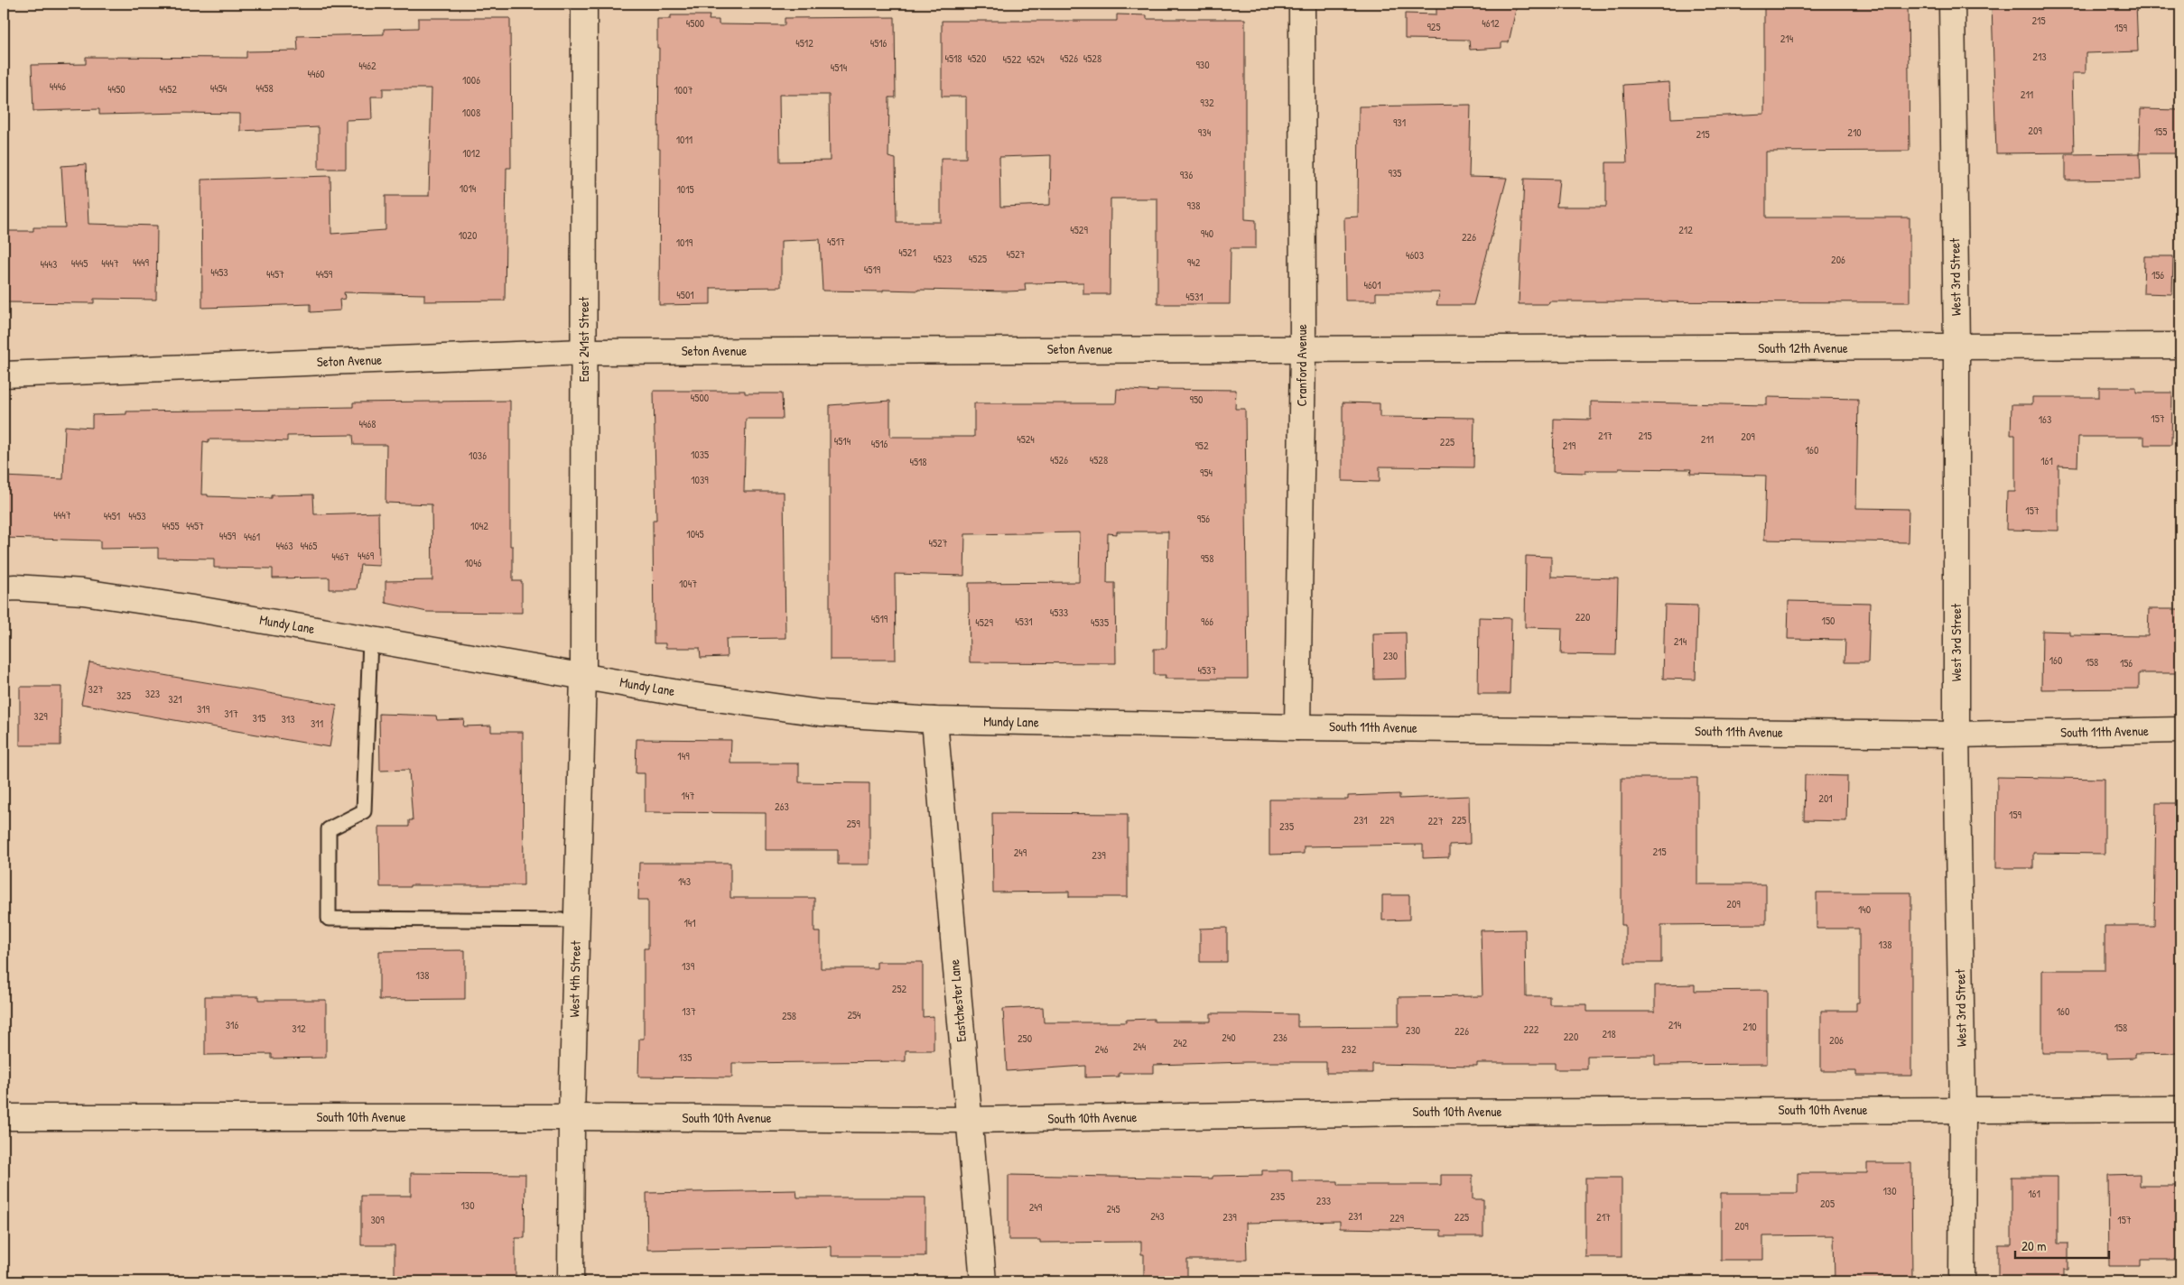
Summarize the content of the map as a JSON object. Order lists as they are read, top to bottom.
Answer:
{
  "streets": {
    "street": [
      "West 3rd Street",
      "East 241st Street",
      "South 12th Avenue",
      "Seton Avenue",
      "Cranford Avenue",
      "Mundy Lane",
      "South 11th Avenue",
      "West 4th Street",
      "Eastchester Lane",
      "South 10th Avenue"
    ]
  },
  "crossings": [
    ["West 3rd Street", "South 12th Avenue"],
    ["West 3rd Street", "South 11th Avenue"],
    ["West 3rd Street", "South 10th Avenue"],
    ["East 241st Street", "Seton Avenue"],
    ["East 241st Street", "Mundy Lane"],
    ["East 241st Street", "West 4th Street"],
    ["South 12th Avenue", "Seton Avenue"],
    ["Seton Avenue", "Cranford Avenue"],
    ["Cranford Avenue", "Mundy Lane"],
    ["Cranford Avenue", "South 11th Avenue"],
    ["Mundy Lane", "South 11th Avenue"],
    ["Mundy Lane", "West 4th Street"],
    ["Mundy Lane", "Eastchester Lane"],
    ["West 4th Street", "South 10th Avenue"],
    ["Eastchester Lane", "South 10th Avenue"]
  ],
  "house_numbers": [
    "215",
    "4500",
    "4612",
    "925",
    "159",
    "214",
    "4512",
    "4516",
    "213",
    "4518",
    "4520",
    "4526",
    "4528",
    "4522",
    "4524",
    "930",
    "4462",
    "4514",
    "4460",
    "1006",
    "4446",
    "4454",
    "4458",
    "4450",
    "4452",
    "1007",
    "211",
    "932",
    "1008",
    "931",
    "209",
    "155",
    "934",
    "210",
    "215",
    "1011",
    "1012",
    "935",
    "936",
    "1014",
    "1015",
    "938",
    "4529",
    "212",
    "940",
    "1020",
    "226",
    "4517",
    "1019",
    "4521",
    "4527",
    "4603",
    "4523",
    "4525",
    "206",
    "4449",
    "942",
    "4445",
    "4447",
    "4443",
    "4519",
    "4453",
    "4457",
    "4459",
    "156",
    "4601",
    "4501",
    "4531",
    "4500",
    "950",
    "157",
    "163",
    "4468",
    "217",
    "215",
    "209",
    "4524",
    "211",
    "4514",
    "225",
    "4516",
    "952",
    "219",
    "160",
    "1035",
    "1036",
    "4526",
    "4528",
    "161",
    "4518",
    "954",
    "1039",
    "157",
    "4447",
    "4451",
    "4453",
    "956",
    "4455",
    "4457",
    "1042",
    "1045",
    "4459",
    "4461",
    "4527",
    "4463",
    "4465",
    "4469",
    "4467",
    "958",
    "1046",
    "1047",
    "4533",
    "220",
    "4519",
    "150",
    "4531",
    "966",
    "4529",
    "4535",
    "214",
    "230",
    "160",
    "158",
    "156",
    "4537",
    "327",
    "323",
    "325",
    "321",
    "319",
    "317",
    "329",
    "315",
    "313",
    "311",
    "149",
    "147",
    "201",
    "263",
    "159",
    "231",
    "229",
    "225",
    "227",
    "259",
    "235",
    "215",
    "249",
    "239",
    "143",
    "209",
    "140",
    "141",
    "138",
    "139",
    "138",
    "252",
    "137",
    "160",
    "254",
    "258",
    "316",
    "214",
    "210",
    "158",
    "312",
    "222",
    "230",
    "226",
    "218",
    "220",
    "240",
    "236",
    "250",
    "206",
    "242",
    "244",
    "246",
    "232",
    "135",
    "130",
    "161",
    "235",
    "233",
    "205",
    "130",
    "249",
    "245",
    "243",
    "231",
    "239",
    "225",
    "217",
    "229",
    "309",
    "157",
    "209"
  ],
  "scale_bar": "20 m"
}
